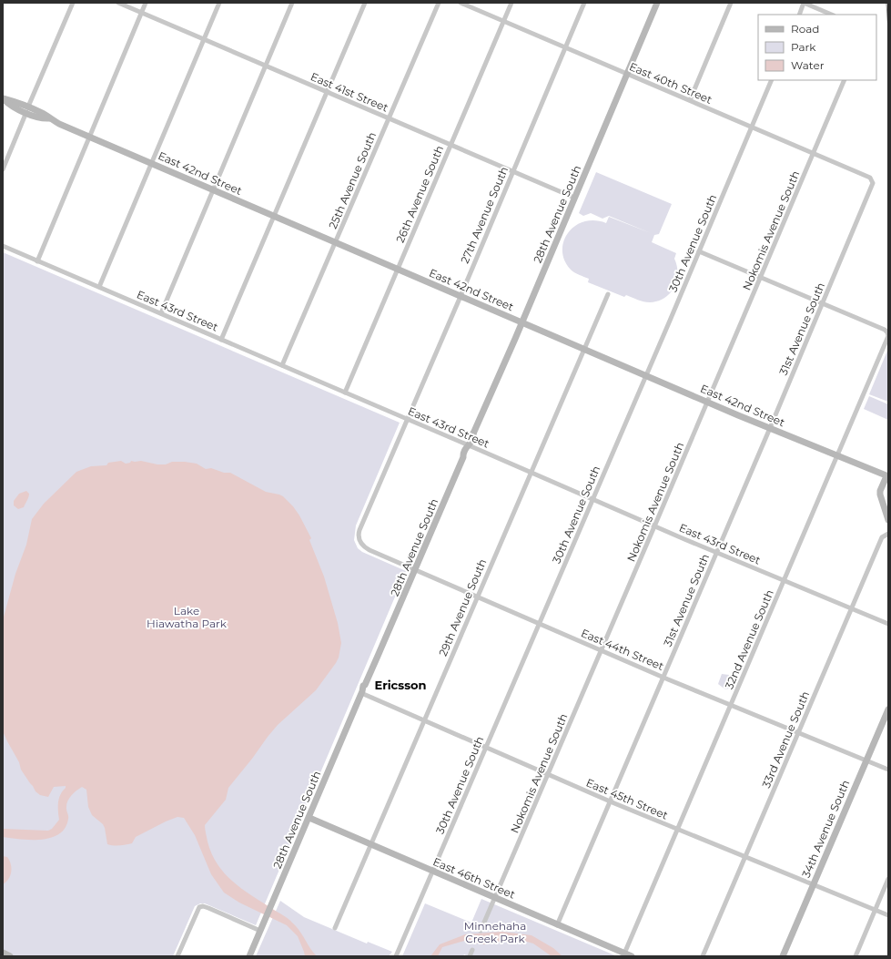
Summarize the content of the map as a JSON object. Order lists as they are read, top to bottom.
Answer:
{
  "streets": {
    "street": [
      "East 40th Street",
      "East 41st Street",
      "East 42nd Street",
      "25th Avenue South",
      "26th Avenue South",
      "28th Avenue South",
      "27th Avenue South",
      "Nokomis Avenue South",
      "30th Avenue South",
      "East 43rd Street",
      "31st Avenue South",
      "29th Avenue South",
      "32nd Avenue South",
      "East 44th Street",
      "33rd Avenue South",
      "East 45th Street",
      "34th Avenue South",
      "East 46th Street"
    ]
  },
  "crossings": [
    ["East 40th Street", "26th Avenue South"],
    ["East 40th Street", "28th Avenue South"],
    ["East 40th Street", "27th Avenue South"],
    ["East 40th Street", "Nokomis Avenue South"],
    ["East 40th Street", "30th Avenue South"],
    ["East 40th Street", "31st Avenue South"],
    ["East 41st Street", "25th Avenue South"],
    ["East 41st Street", "26th Avenue South"],
    ["East 41st Street", "28th Avenue South"],
    ["East 41st Street", "27th Avenue South"],
    ["East 42nd Street", "25th Avenue South"],
    ["East 42nd Street", "26th Avenue South"],
    ["East 42nd Street", "28th Avenue South"],
    ["East 42nd Street", "27th Avenue South"],
    ["East 42nd Street", "Nokomis Avenue South"],
    ["East 42nd Street", "30th Avenue South"],
    ["East 42nd Street", "31st Avenue South"],
    ["East 42nd Street", "29th Avenue South"],
    ["East 42nd Street", "32nd Avenue South"],
    ["25th Avenue South", "East 43rd Street"],
    ["26th Avenue South", "East 43rd Street"],
    ["28th Avenue South", "East 43rd Street"],
    ["28th Avenue South", "East 44th Street"],
    ["28th Avenue South", "East 45th Street"],
    ["28th Avenue South", "East 46th Street"],
    ["27th Avenue South", "East 43rd Street"],
    ["27th Avenue South", "East 44th Street"],
    ["Nokomis Avenue South", "East 43rd Street"],
    ["Nokomis Avenue South", "East 44th Street"],
    ["Nokomis Avenue South", "East 45th Street"],
    ["Nokomis Avenue South", "East 46th Street"],
    ["30th Avenue South", "East 43rd Street"],
    ["30th Avenue South", "East 44th Street"],
    ["30th Avenue South", "East 45th Street"],
    ["30th Avenue South", "East 46th Street"],
    ["East 43rd Street", "31st Avenue South"],
    ["East 43rd Street", "29th Avenue South"],
    ["East 43rd Street", "32nd Avenue South"],
    ["East 43rd Street", "33rd Avenue South"],
    ["31st Avenue South", "East 44th Street"],
    ["31st Avenue South", "East 45th Street"],
    ["31st Avenue South", "East 46th Street"],
    ["29th Avenue South", "East 44th Street"],
    ["29th Avenue South", "East 45th Street"],
    ["29th Avenue South", "East 46th Street"],
    ["32nd Avenue South", "East 44th Street"],
    ["32nd Avenue South", "East 45th Street"],
    ["32nd Avenue South", "East 46th Street"],
    ["East 44th Street", "33rd Avenue South"],
    ["East 44th Street", "34th Avenue South"],
    ["33rd Avenue South", "East 45th Street"],
    ["East 45th Street", "34th Avenue South"]
  ],
  "districts": ["Ericsson"],
  "parks": ["Lake Hiawatha Park", "Minnehaha Creek Park"],
  "legend": ["Road", "Park", "Water"]
}
